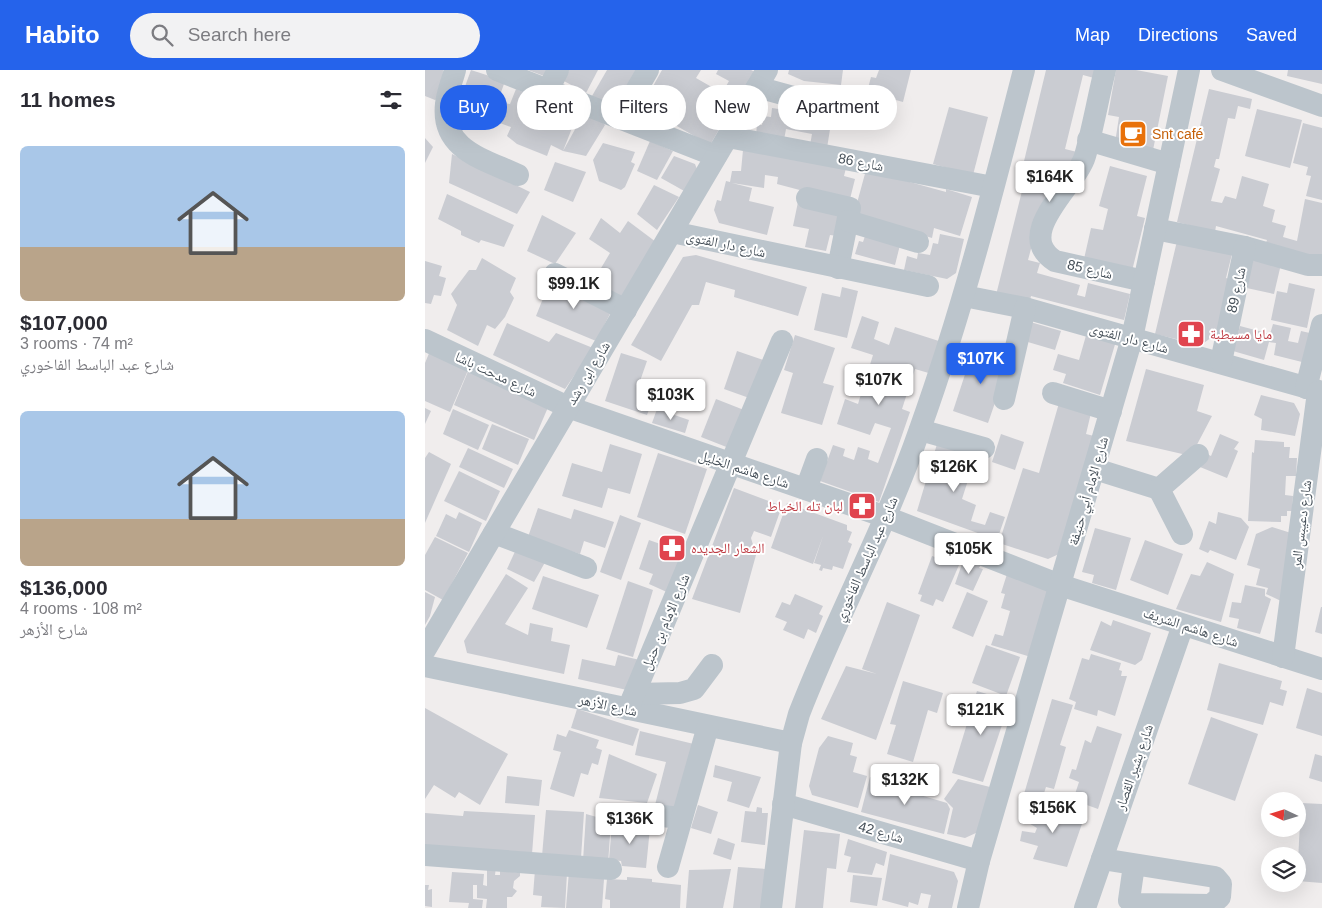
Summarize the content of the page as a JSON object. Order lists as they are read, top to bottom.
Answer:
{
  "streets": {
    "street": [
      "شارع 86",
      "شارع دار الفتوى",
      "شارع 85",
      "شارع 89",
      "شارع ابن رشد",
      "شارع مدحت باشا",
      "شارع هاشم الخليل",
      "شارع الإمام أبي حنيفة",
      "شارع دعيبس المر",
      "شارع عبد الباسط الفاخوري",
      "شارع الإمام بن حنبل",
      "شارع هاشم الشريف",
      "شارع الأزهر",
      "شارع بشير القصار",
      "شارع 42"
    ]
  },
  "crossings": [
    ["شارع 86", "شارع ابن رشد"],
    ["شارع 86", "شارع عبد الباسط الفاخوري"],
    ["شارع دار الفتوى", "شارع 89"],
    ["شارع دار الفتوى", "شارع ابن رشد"],
    ["شارع دار الفتوى", "شارع الإمام أبي حنيفة"],
    ["شارع دار الفتوى", "شارع دعيبس المر"],
    ["شارع دار الفتوى", "شارع عبد الباسط الفاخوري"],
    ["شارع 85", "شارع الإمام أبي حنيفة"],
    ["شارع ابن رشد", "شارع مدحت باشا"],
    ["شارع ابن رشد", "شارع هاشم الخليل"],
    ["شارع مدحت باشا", "شارع هاشم الخليل"],
    ["شارع هاشم الخليل", "شارع الإمام أبي حنيفة"],
    ["شارع هاشم الخليل", "شارع عبد الباسط الفاخوري"],
    ["شارع هاشم الخليل", "شارع الإمام بن حنبل"],
    ["شارع هاشم الخليل", "شارع هاشم الشريف"],
    ["شارع الإمام أبي حنيفة", "شارع هاشم الشريف"],
    ["شارع الإمام أبي حنيفة", "شارع 42"],
    ["شارع دعيبس المر", "شارع هاشم الشريف"],
    ["شارع عبد الباسط الفاخوري", "شارع الأزهر"],
    ["شارع عبد الباسط الفاخوري", "شارع 42"],
    ["شارع الإمام بن حنبل", "شارع الأزهر"],
    ["شارع هاشم الشريف", "شارع بشير القصار"]
  ],
  "places": {
    "cafe": ["Snt café"],
    "pharmacy": ["مايا مسيطبة", "لبان تله الخياط", "الشعار الجديده"]
  },
  "north": "left",
  "page": {
    "header": "Habito",
    "search": "Search here",
    "nav": ["Map", "Directions", "Saved"],
    "heading": "11 homes",
    "chip": [
      "Buy",
      "Rent",
      "Filters",
      "New",
      "Apartment"
    ],
    "list": [
      {
        "name": "$107,000",
        "note": "3 rooms · 74 m² · شارع عبد الباسط الفاخوري"
      },
      {
        "name": "$136,000",
        "note": "4 rooms · 108 m² · شارع الأزهر"
      }
    ],
    "price": [
      "$164K",
      "$99.1K",
      "$107K",
      "$107K",
      "$103K",
      "$126K",
      "$105K",
      "$121K",
      "$132K",
      "$156K",
      "$136K"
    ]
  }
}
